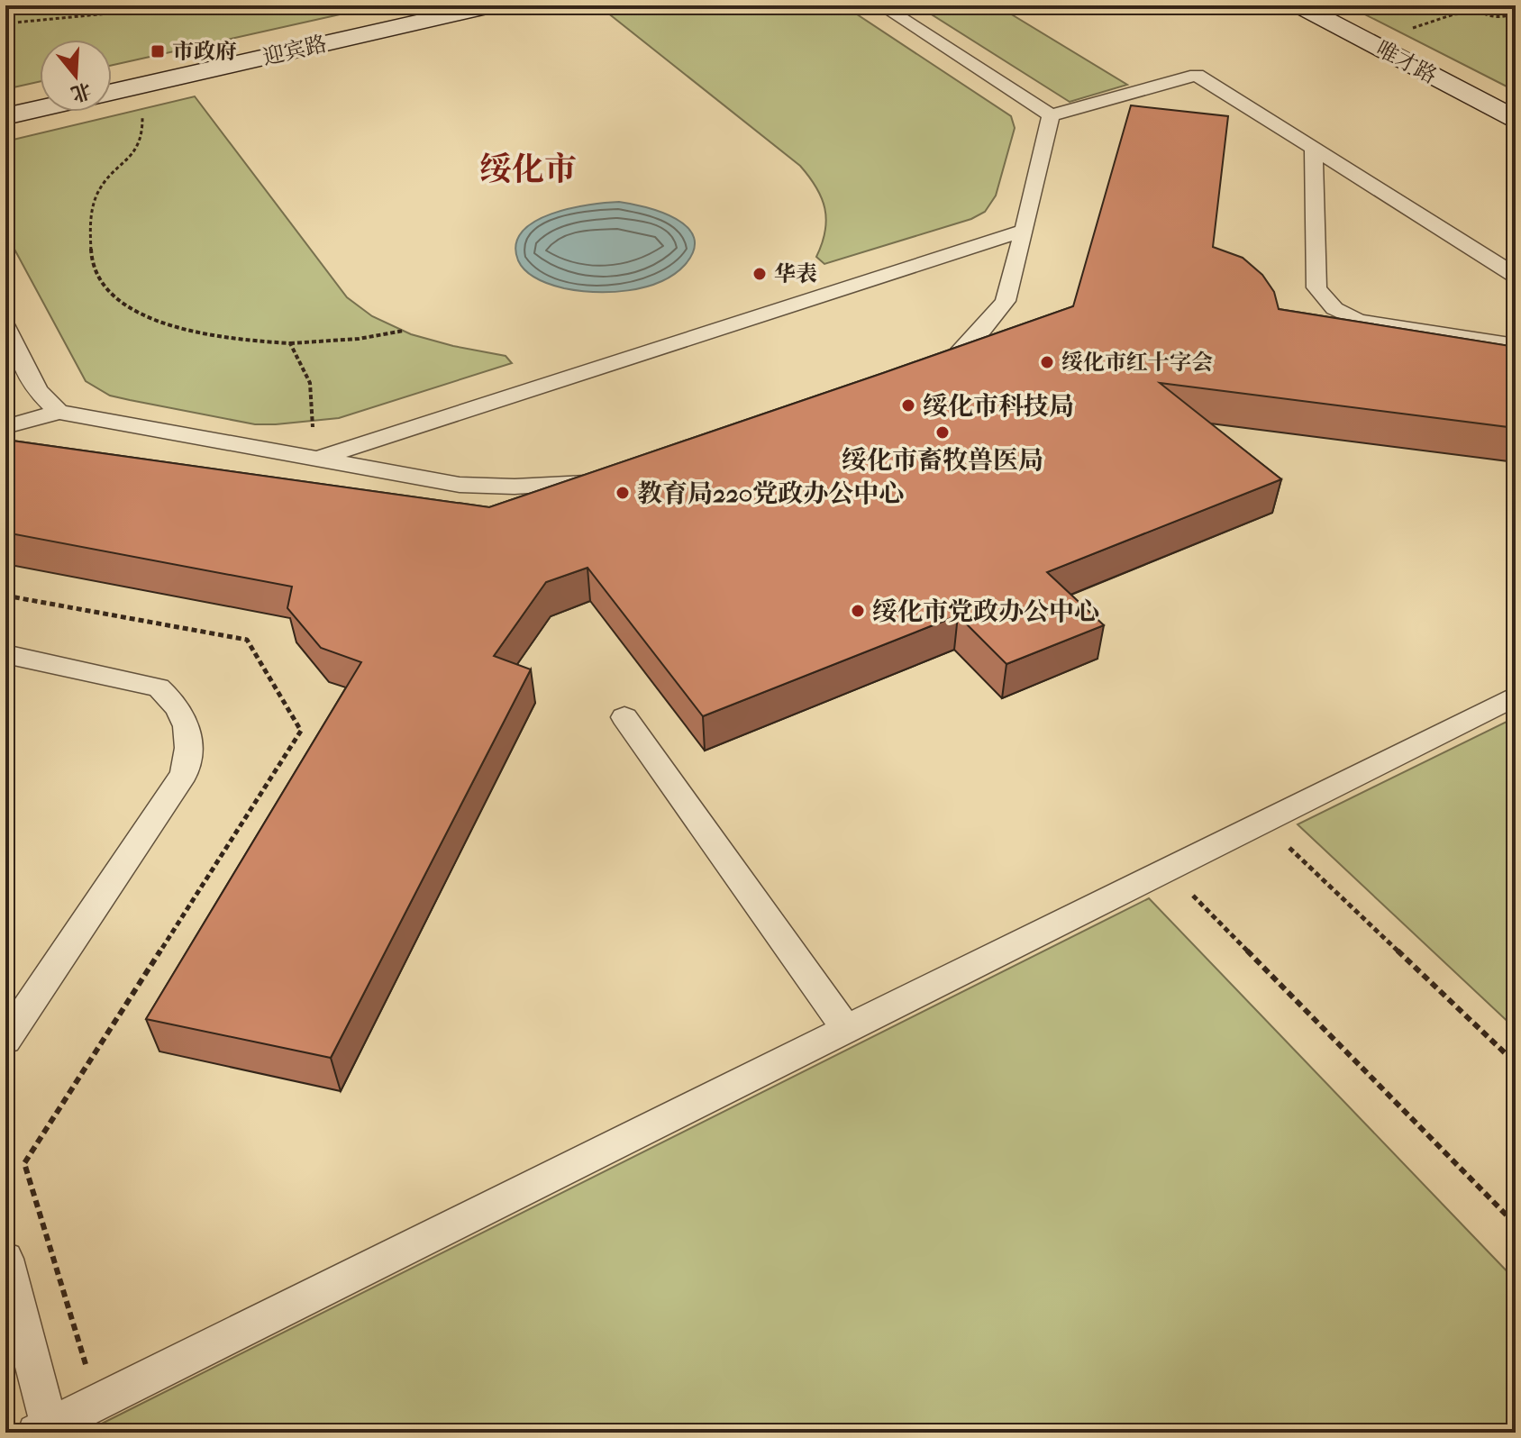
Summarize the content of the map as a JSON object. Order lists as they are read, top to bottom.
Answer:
{
  "streets": {
    "main road": ["迎宾路", "唯才路"]
  },
  "districts": ["绥化市"],
  "places": {
    "transit": ["市政府"],
    "other": [
      "华表",
      "绥化市红十字会",
      "绥化市科技局",
      "绥化市畜牧兽医局",
      "教育局220党政办公中心",
      "绥化市党政办公中心"
    ]
  },
  "north": "bottom"
}
